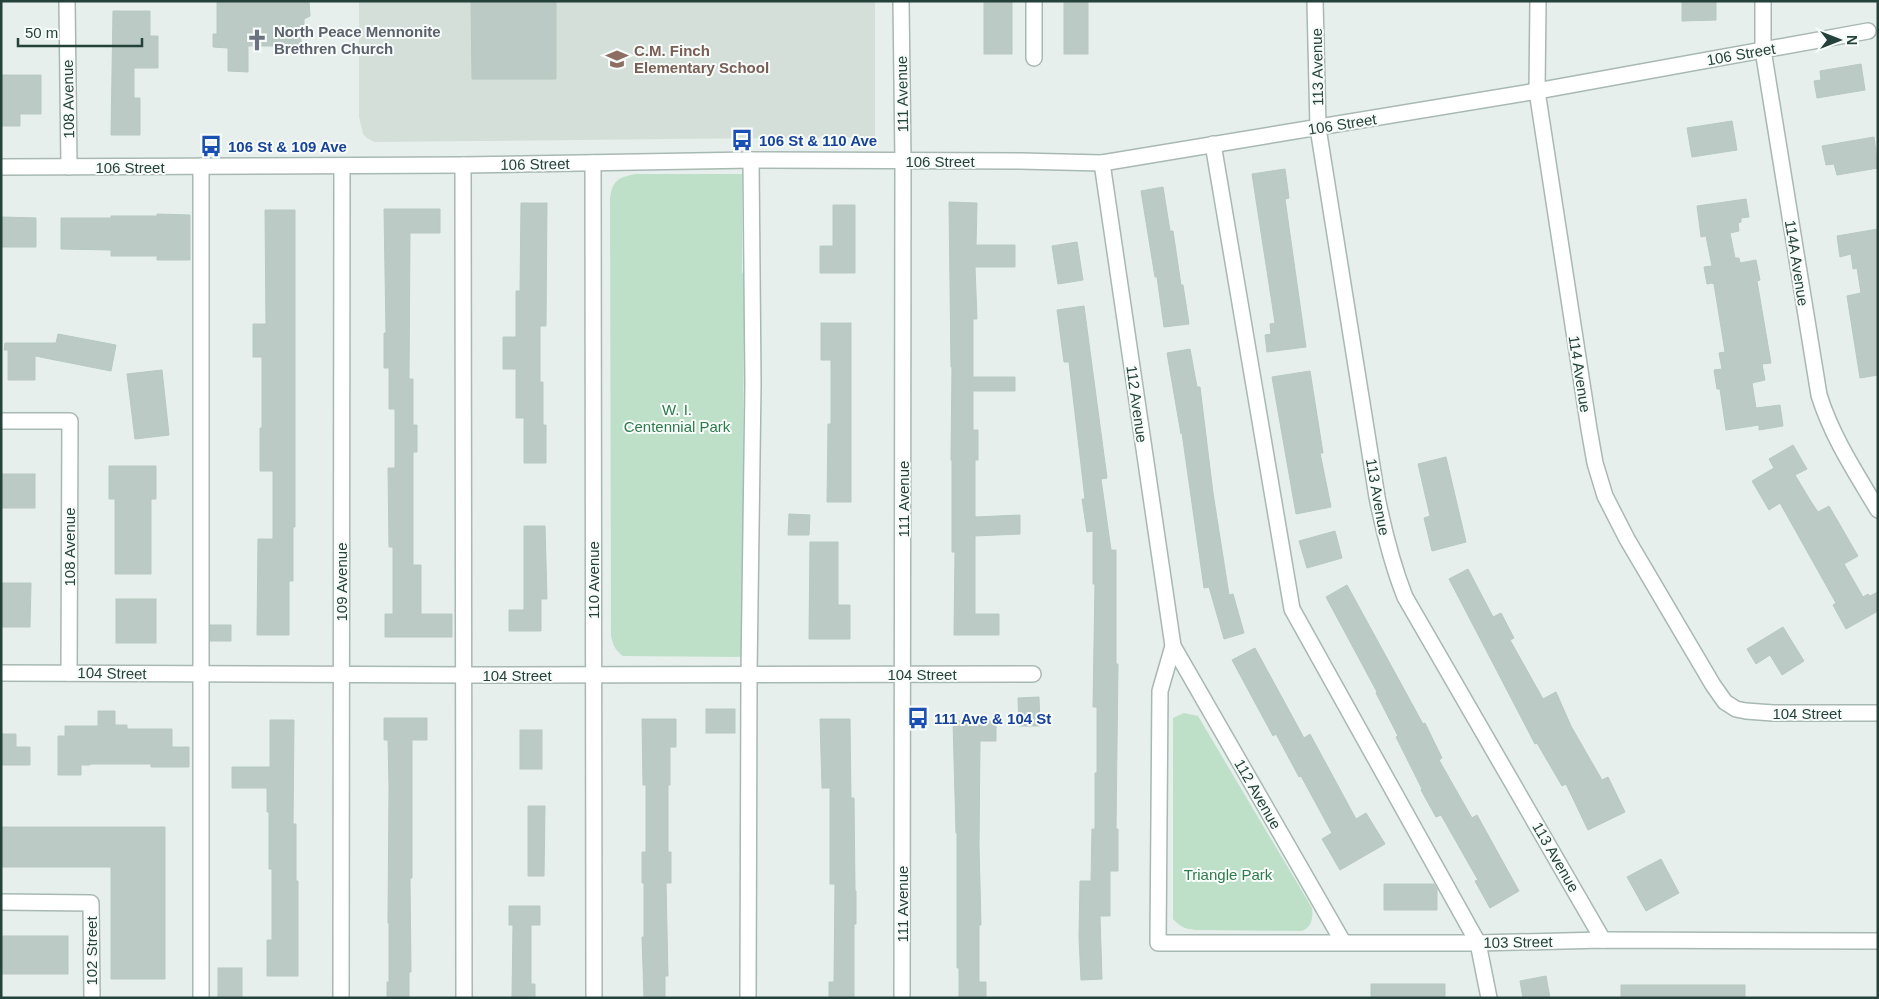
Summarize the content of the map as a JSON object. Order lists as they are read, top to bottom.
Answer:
{
  "streets": {
    "street": [
      "106 Street",
      "113 Avenue",
      "111 Avenue",
      "108 Avenue",
      "114A Avenue",
      "114 Avenue",
      "112 Avenue",
      "110 Avenue",
      "109 Avenue",
      "104 Street",
      "103 Street",
      "102 Street"
    ]
  },
  "crossings": [
    ["106 Street", "113 Avenue"],
    ["106 Street", "111 Avenue"],
    ["106 Street", "108 Avenue"],
    ["106 Street", "114A Avenue"],
    ["106 Street", "114 Avenue"],
    ["106 Street", "112 Avenue"],
    ["106 Street", "110 Avenue"],
    ["106 Street", "109 Avenue"],
    ["113 Avenue", "103 Street"],
    ["111 Avenue", "104 Street"],
    ["108 Avenue", "104 Street"],
    ["114 Avenue", "104 Street"],
    ["112 Avenue", "103 Street"],
    ["110 Avenue", "104 Street"],
    ["109 Avenue", "104 Street"]
  ],
  "parks": ["W. I. Centennial Park", "Triangle Park"],
  "places": {
    "church": ["North Peace Mennonite Brethren Church"],
    "school or university": ["C.M. Finch Elementary School"],
    "bus stop": ["106 St & 110 Ave", "106 St & 109 Ave", "111 Ave & 104 St"]
  },
  "scale_bar": "50 m",
  "north": "right"
}
